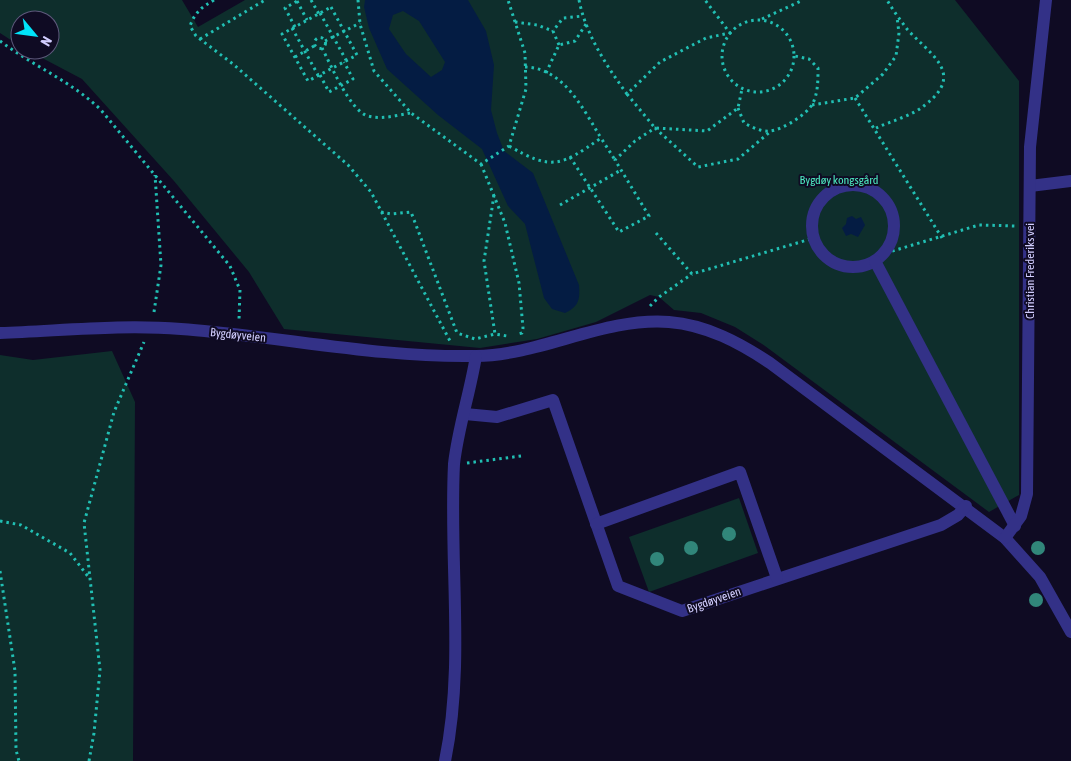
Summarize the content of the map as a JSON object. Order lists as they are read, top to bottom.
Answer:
{
  "streets": {
    "street": ["Christian Frederiks vei", "Bygdøyveien"]
  },
  "crossings": [
    ["Christian Frederiks vei", "Bygdøyveien"]
  ],
  "parks": ["Bygdøy kongsgård"],
  "north": "bottom right"
}
